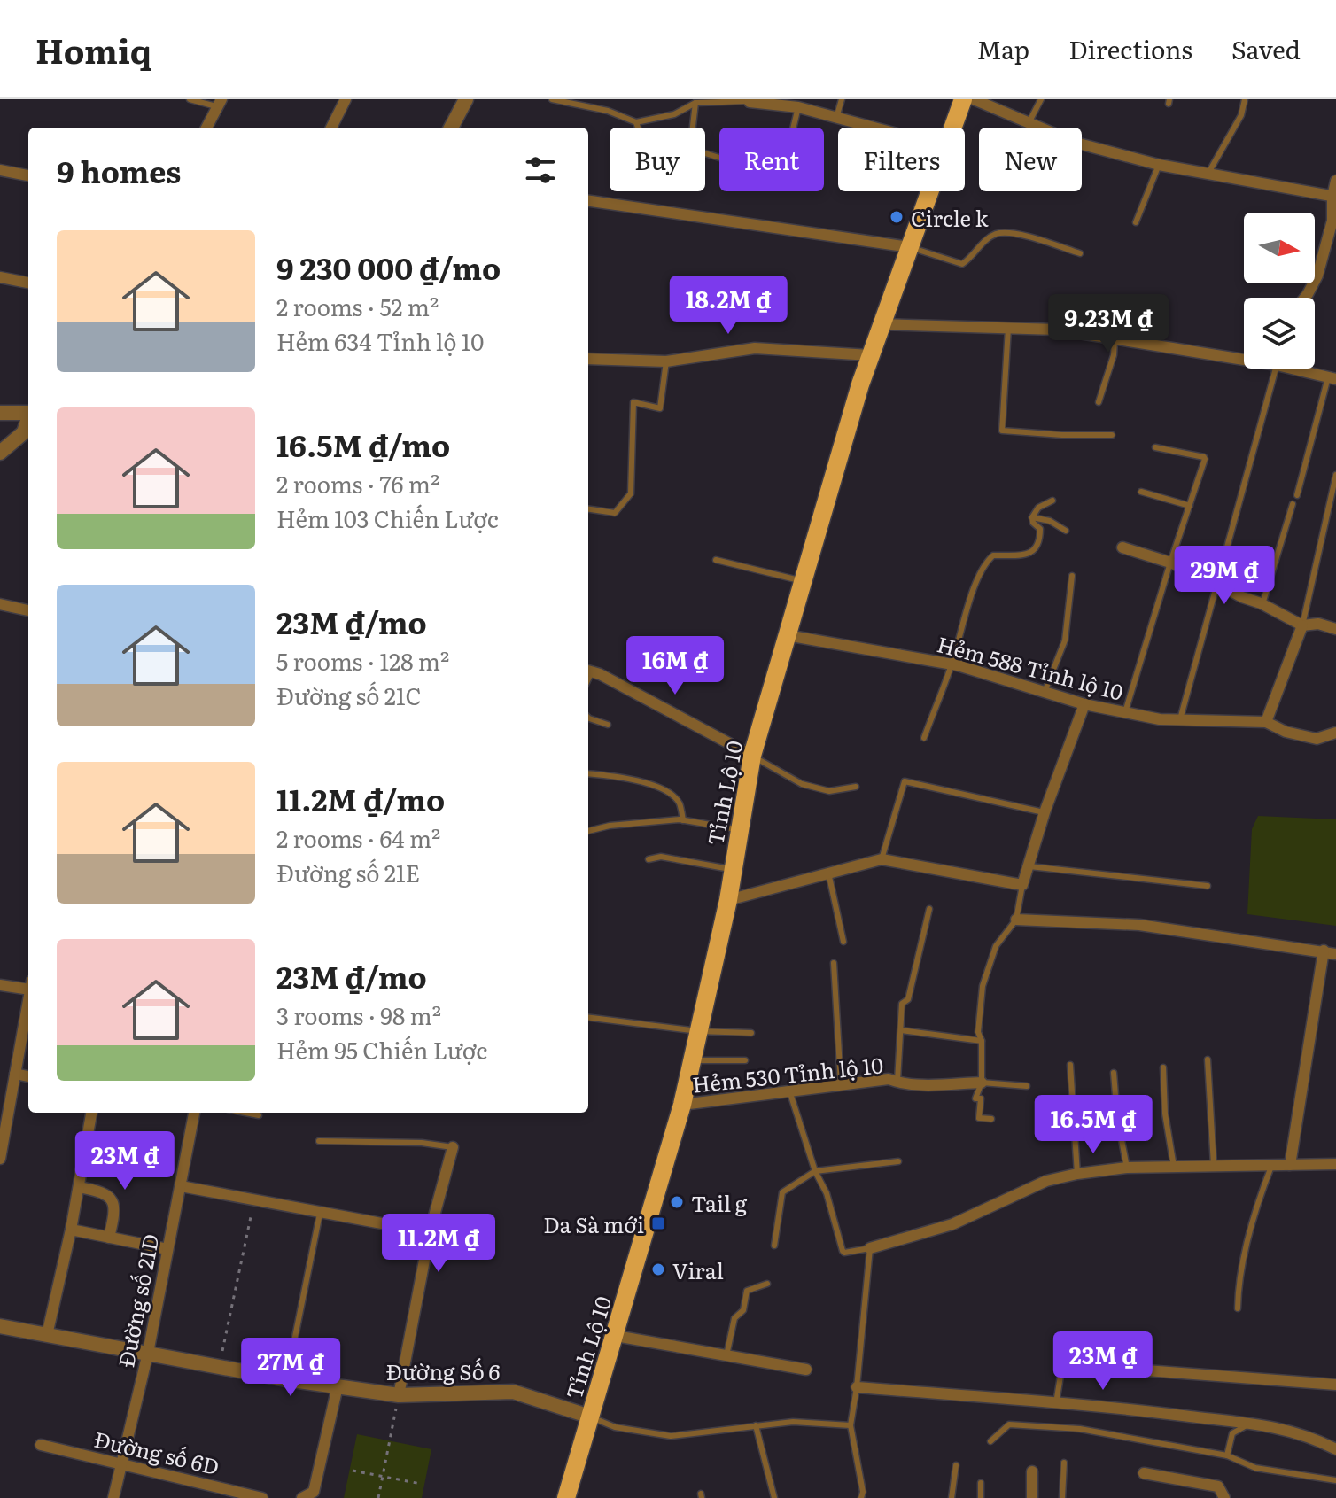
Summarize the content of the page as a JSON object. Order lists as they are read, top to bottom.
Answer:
{
  "streets": {
    "main road": ["Tỉnh Lộ 10"],
    "street": [
      "Hẻm 588 Tỉnh lộ 10",
      "Hẻm 530 Tỉnh lộ 10",
      "Đường số 21D",
      "Đường Số 6",
      "Đường số 6D"
    ]
  },
  "crossings": [
    ["Hẻm 588 Tỉnh lộ 10", "Tỉnh Lộ 10"],
    ["Tỉnh Lộ 10", "Hẻm 530 Tỉnh lộ 10"],
    ["Tỉnh Lộ 10", "Đường Số 6"],
    ["Đường số 21D", "Đường Số 6"],
    ["Đường số 21D", "Đường số 6D"]
  ],
  "places": {
    "other": ["Circle k", "Tail g", "Viral"],
    "transit": ["Da Sà mới"]
  },
  "north": "right",
  "page": {
    "header": "Homiq",
    "nav": ["Map", "Directions", "Saved"],
    "chip": [
      "Buy",
      "Rent",
      "Filters",
      "New"
    ],
    "heading": "9 homes",
    "list": [
      {
        "name": "9 230 000 ₫/mo",
        "note": "2 rooms · 52 m² · Hẻm 634 Tỉnh lộ 10"
      },
      {
        "name": "16.5M ₫/mo",
        "note": "2 rooms · 76 m² · Hẻm 103 Chiến Lược"
      },
      {
        "name": "23M ₫/mo",
        "note": "5 rooms · 128 m² · Đường số 21C"
      },
      {
        "name": "11.2M ₫/mo",
        "note": "2 rooms · 64 m² · Đường số 21E"
      },
      {
        "name": "23M ₫/mo",
        "note": "3 rooms · 98 m² · Hẻm 95 Chiến Lược"
      }
    ],
    "price": [
      "18.2M ₫",
      "9.23M ₫",
      "29M ₫",
      "16M ₫",
      "16.5M ₫",
      "23M ₫",
      "11.2M ₫",
      "23M ₫",
      "27M ₫"
    ]
  }
}
